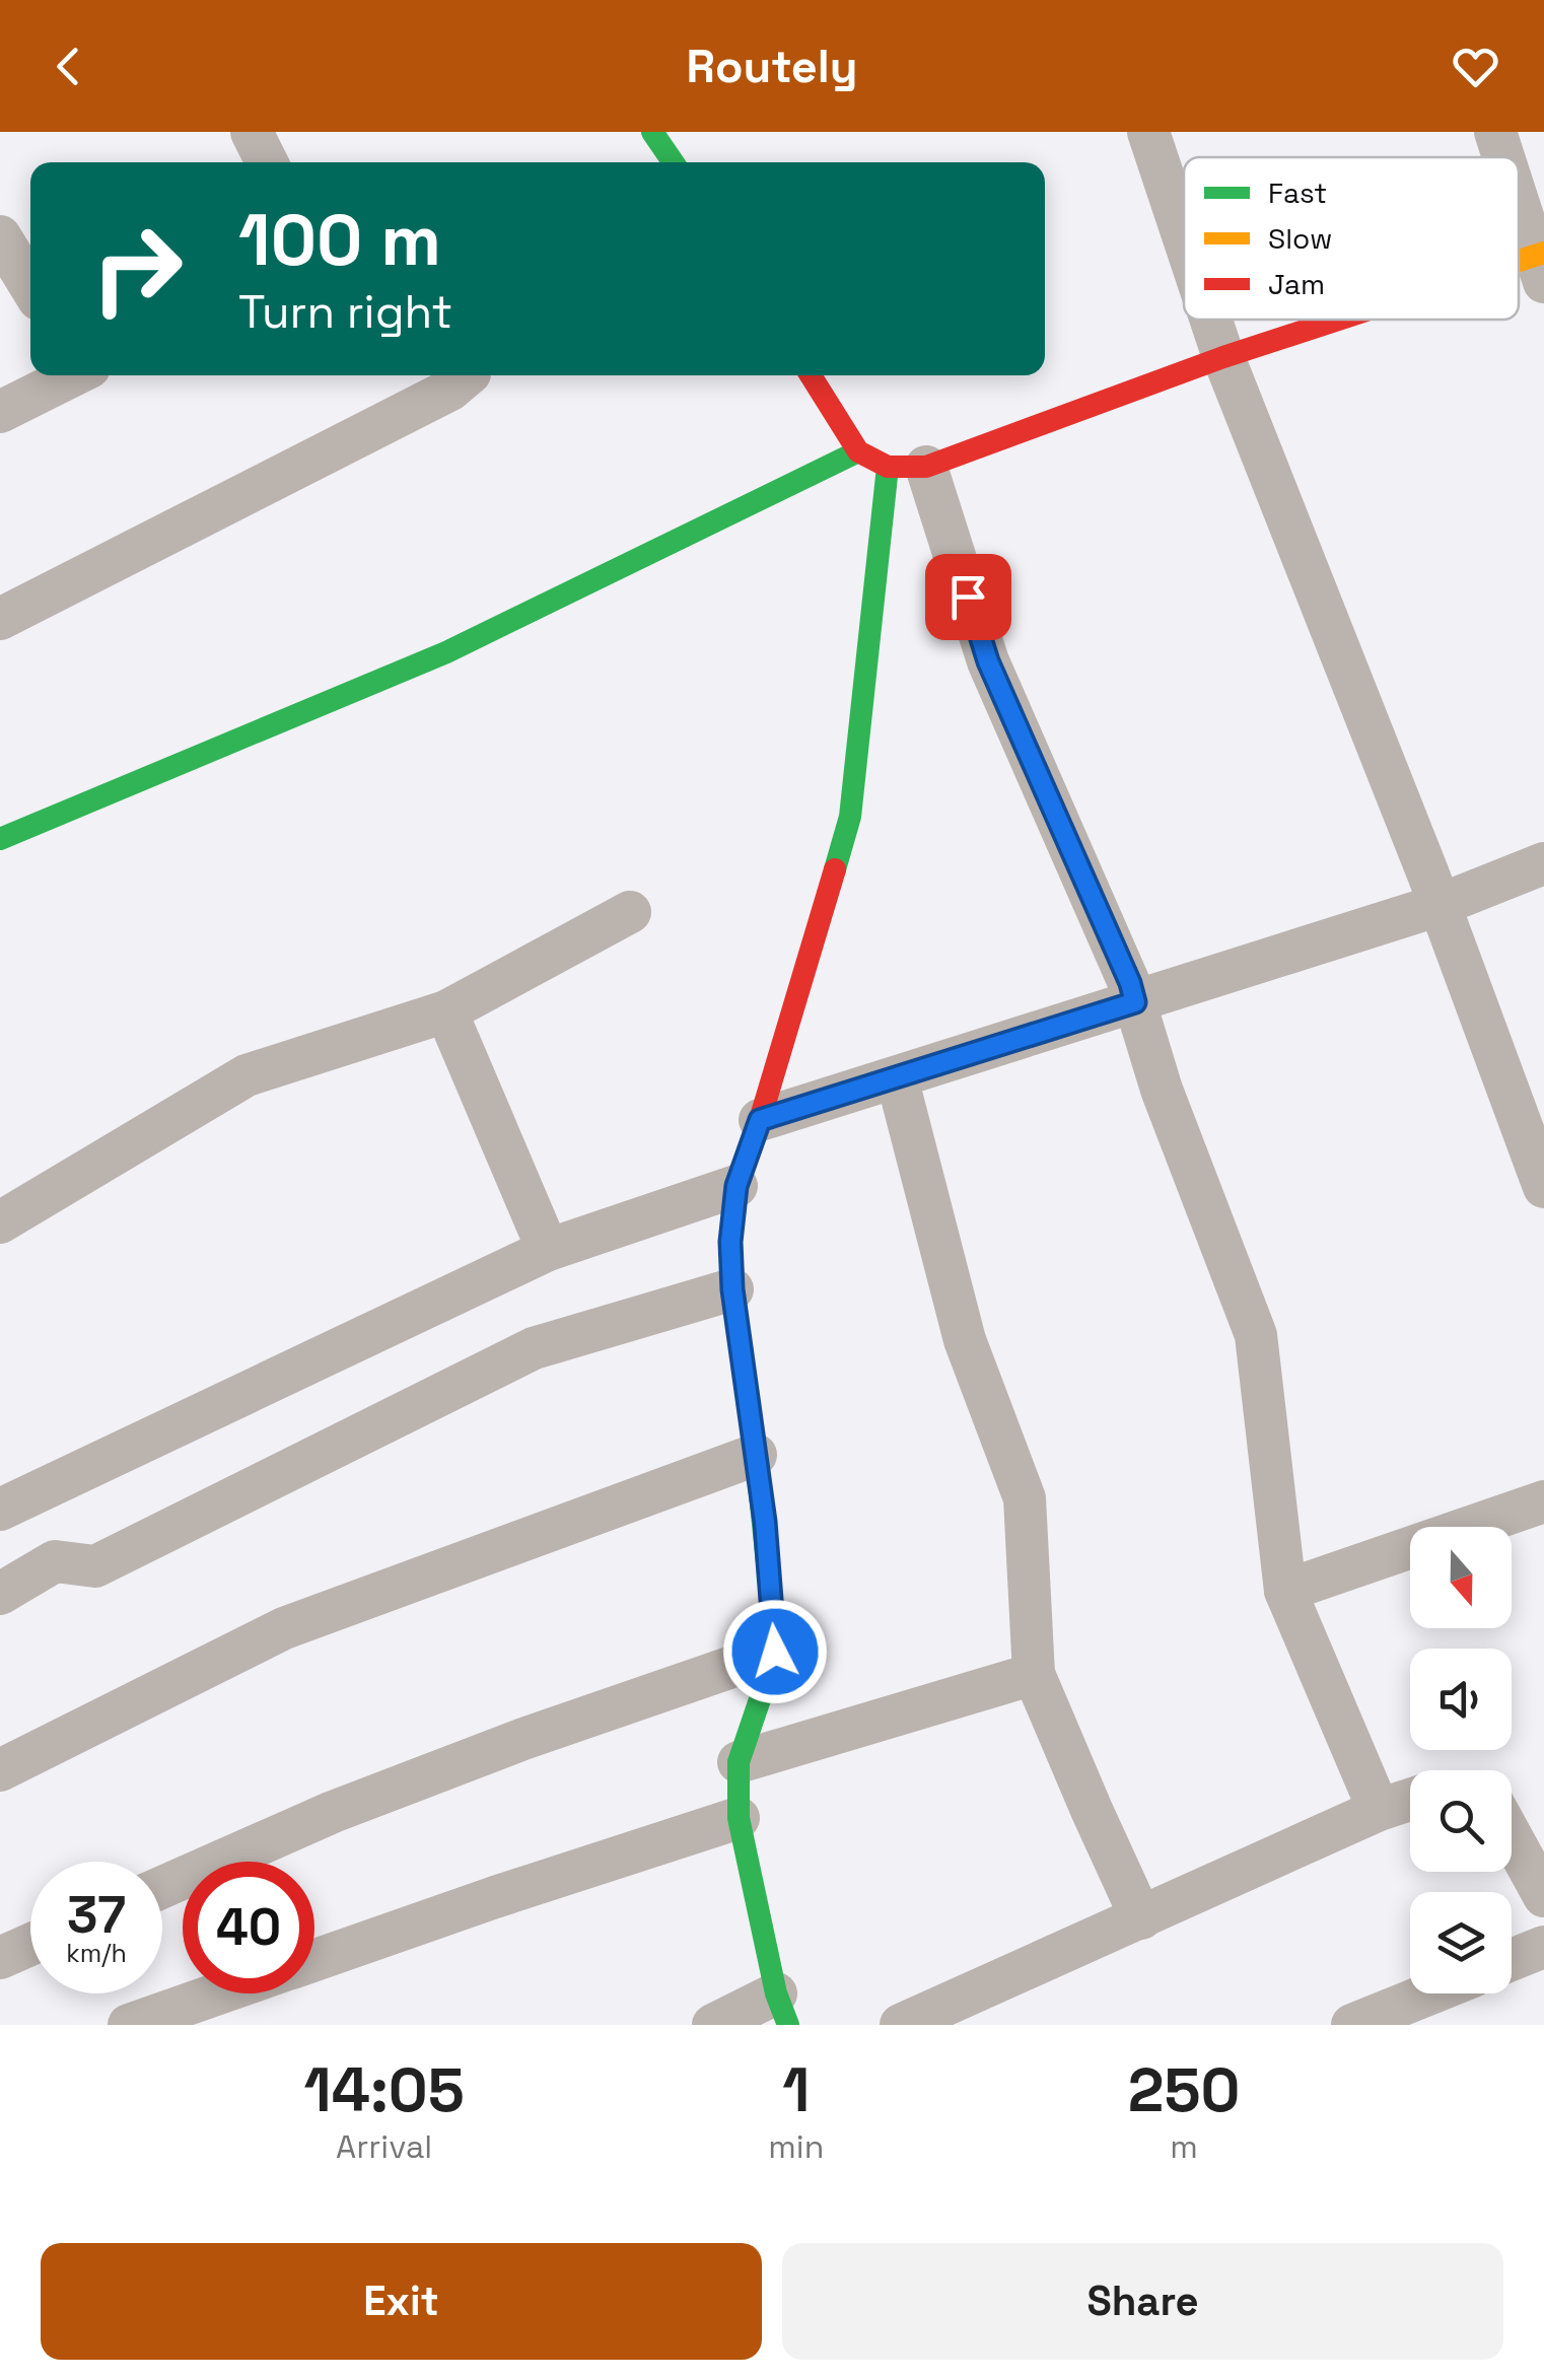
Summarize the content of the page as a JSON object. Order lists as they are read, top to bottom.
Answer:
{
  "legend": ["Fast", "Slow", "Jam"],
  "north": "bottom",
  "page": {
    "header": "Routely",
    "turn": ["100 m", "Turn right"],
    "speed": "37 km/h",
    "limit": "40",
    "eta": [
      "14:05",
      "Arrival",
      "1",
      "min",
      "250",
      "m"
    ],
    "buttons": ["Exit", "Share"]
  }
}
